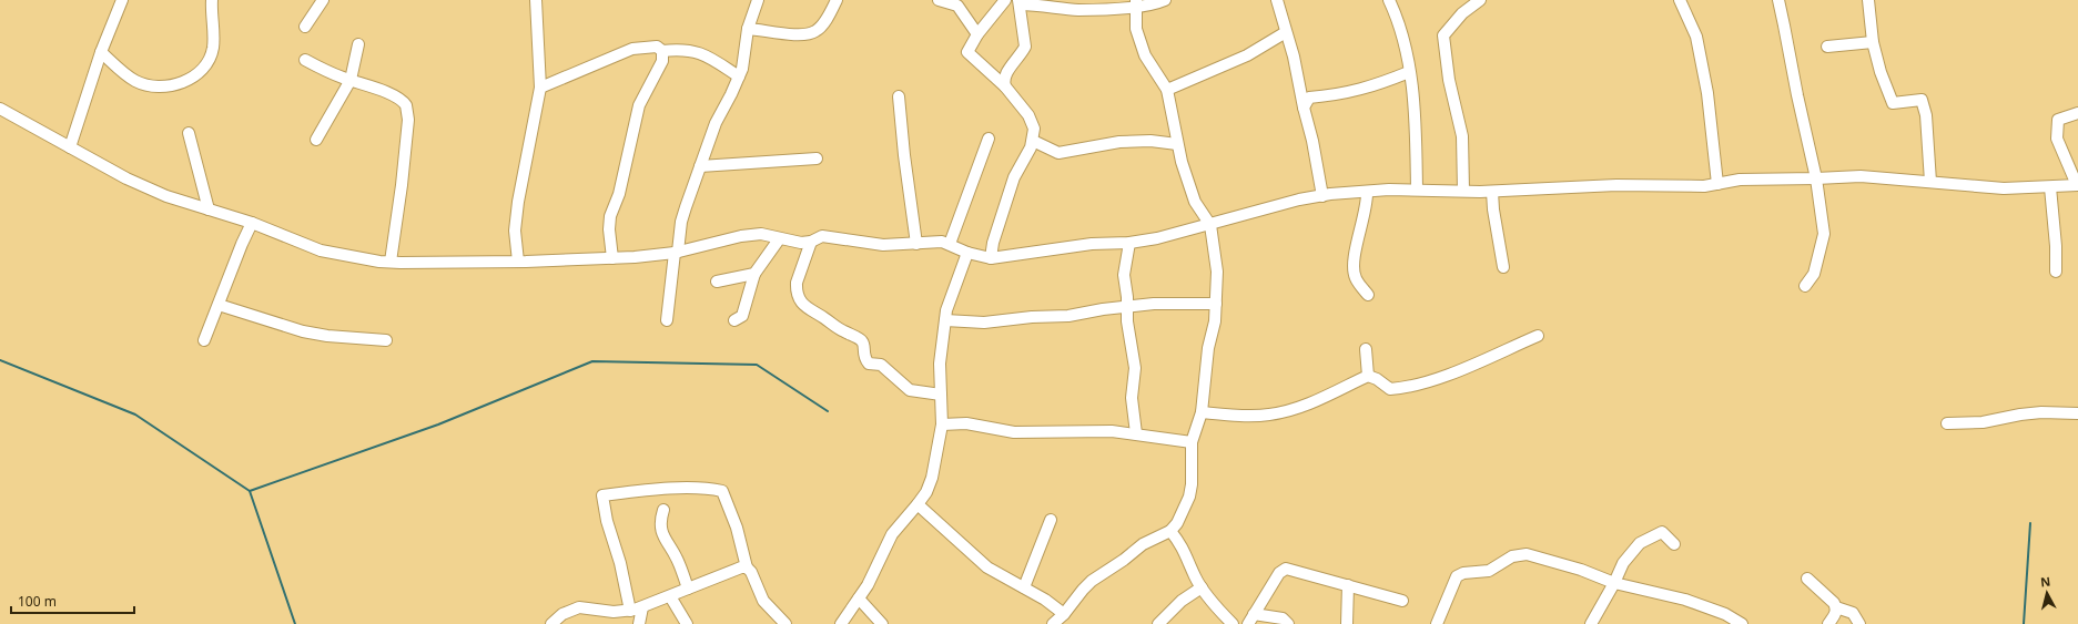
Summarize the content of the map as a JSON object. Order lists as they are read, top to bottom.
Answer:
{
  "scale_bar": "100 m",
  "north": "top"
}
